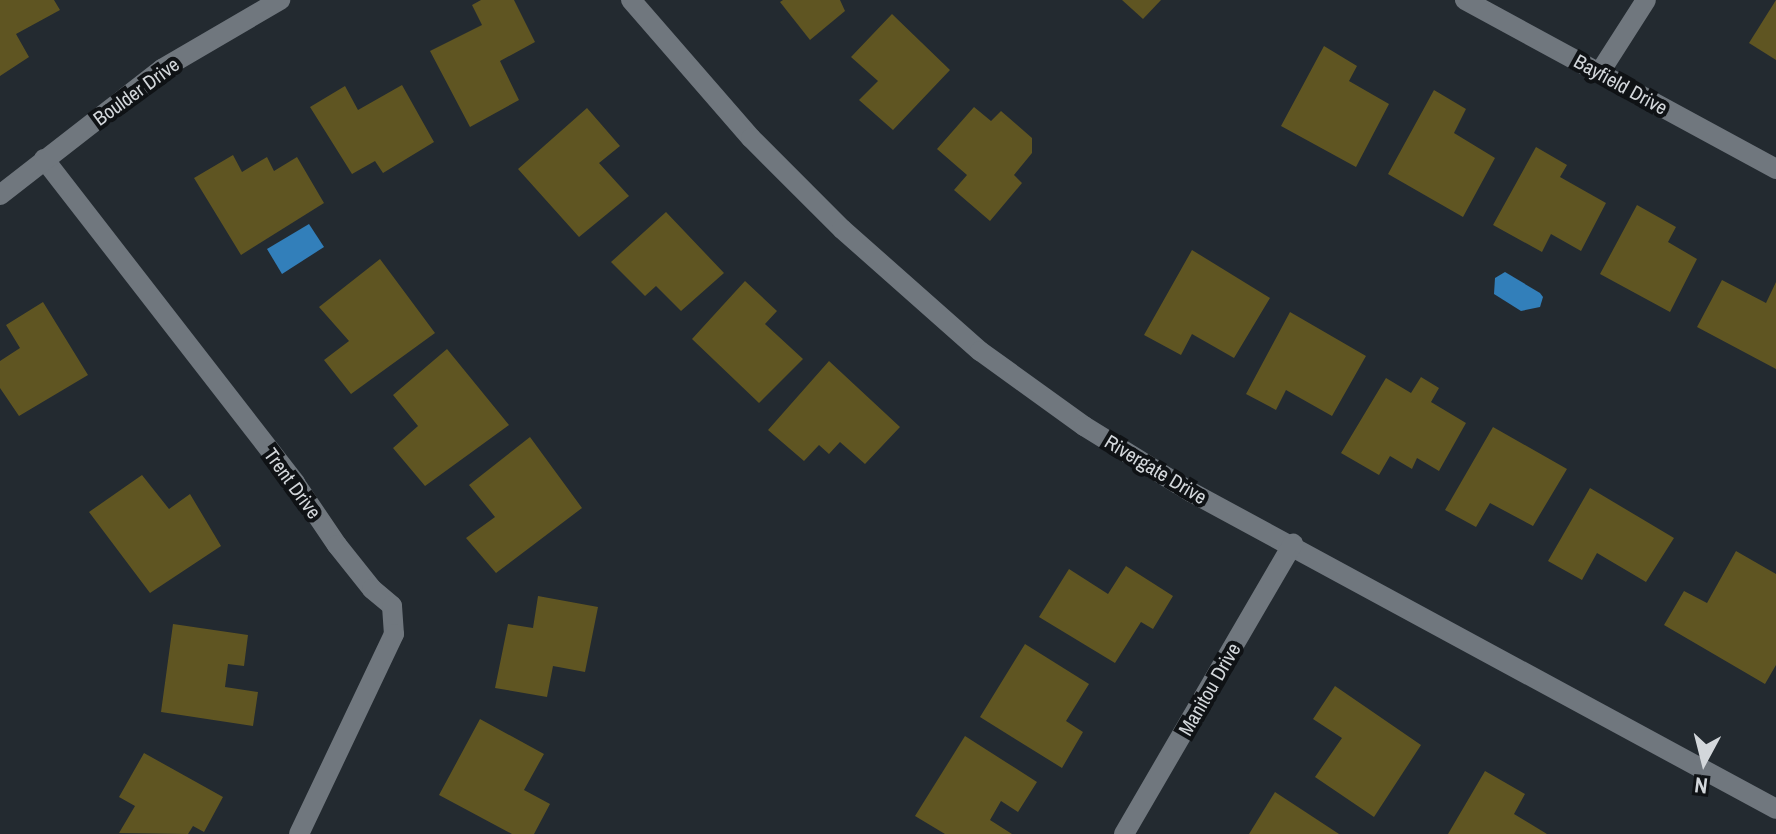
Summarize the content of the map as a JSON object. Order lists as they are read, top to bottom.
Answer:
{
  "streets": {
    "street": [
      "Bayfield Drive",
      "Boulder Drive",
      "Rivergate Drive",
      "Trent Drive",
      "Manitou Drive"
    ]
  },
  "crossings": [
    ["Boulder Drive", "Trent Drive"],
    ["Rivergate Drive", "Manitou Drive"]
  ],
  "north": "bottom"
}
